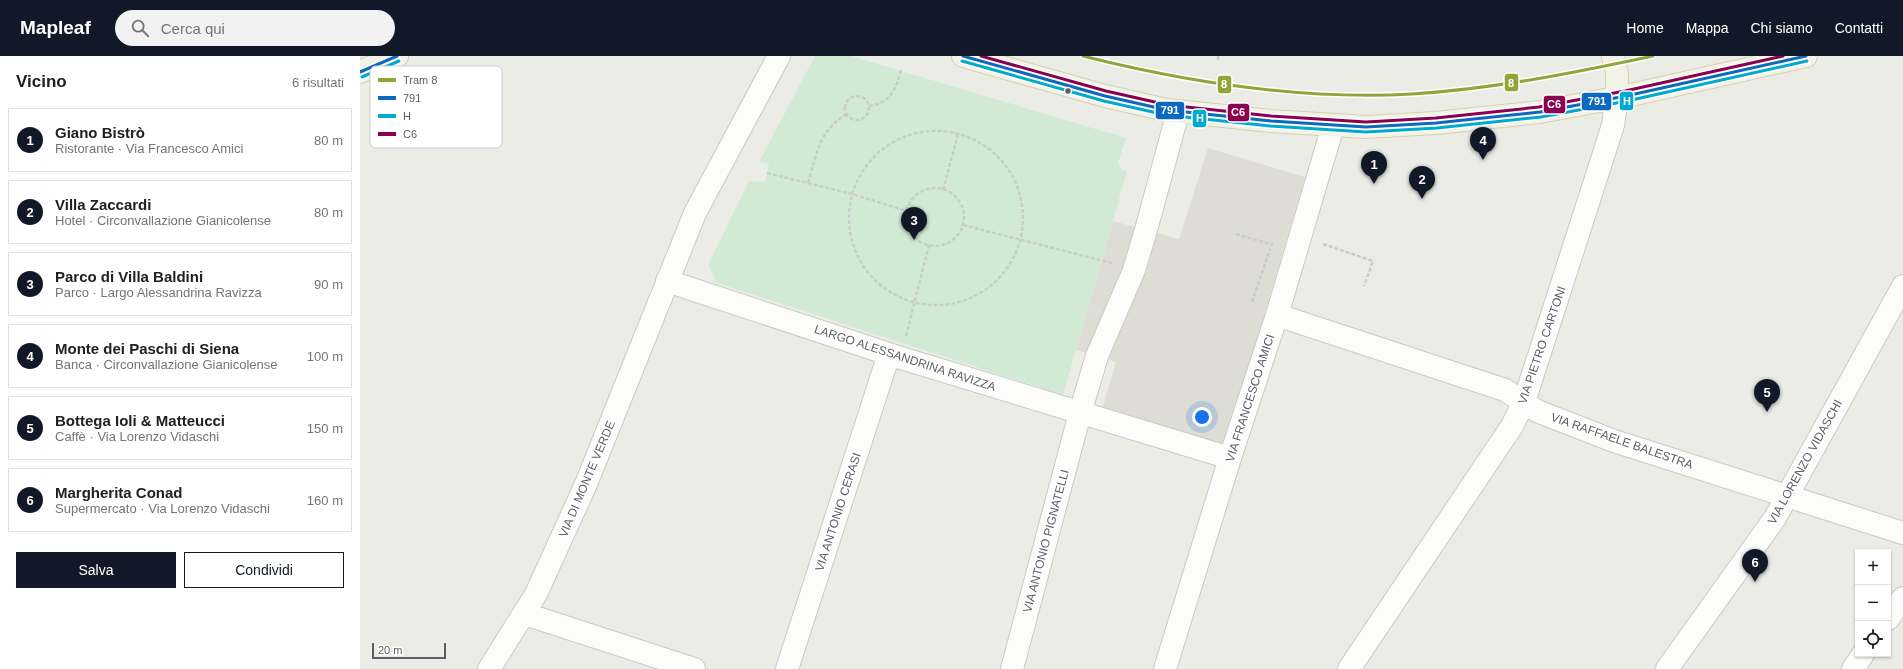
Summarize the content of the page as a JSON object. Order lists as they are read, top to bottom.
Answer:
{
  "streets": {
    "street": [
      "VIA PIETRO CARTONI",
      "LARGO ALESSANDRINA RAVIZZA",
      "VIA FRANCESCO AMICI",
      "VIA RAFFAELE BALESTRA",
      "VIA LORENZO VIDASCHI",
      "VIA DI MONTE VERDE",
      "VIA ANTONIO CERASI",
      "VIA ANTONIO PIGNATELLI"
    ]
  },
  "crossings": [
    ["VIA PIETRO CARTONI", "VIA RAFFAELE BALESTRA"],
    ["LARGO ALESSANDRINA RAVIZZA", "VIA FRANCESCO AMICI"],
    ["LARGO ALESSANDRINA RAVIZZA", "VIA DI MONTE VERDE"],
    ["LARGO ALESSANDRINA RAVIZZA", "VIA ANTONIO CERASI"],
    ["LARGO ALESSANDRINA RAVIZZA", "VIA ANTONIO PIGNATELLI"],
    ["VIA FRANCESCO AMICI", "VIA RAFFAELE BALESTRA"],
    ["VIA RAFFAELE BALESTRA", "VIA LORENZO VIDASCHI"]
  ],
  "lines": [
    "tram line 8",
    "transit line 791",
    "transit line C6",
    "transit line H"
  ],
  "legend": [
    "Tram 8",
    "791",
    "H",
    "C6"
  ],
  "scale_bar": "20 m",
  "page": {
    "header": "Mapleaf",
    "search": "Cerca qui",
    "nav": [
      "Home",
      "Mappa",
      "Chi siamo",
      "Contatti"
    ],
    "heading": ["Vicino", "6 risultati"],
    "list": [
      {
        "mark": "1",
        "name": "Giano Bistrò",
        "note": "Ristorante · Via Francesco Amici",
        "value": "80 m"
      },
      {
        "mark": "2",
        "name": "Villa Zaccardi",
        "note": "Hotel · Circonvallazione Gianicolense",
        "value": "80 m"
      },
      {
        "mark": "3",
        "name": "Parco di Villa Baldini",
        "note": "Parco · Largo Alessandrina Ravizza",
        "value": "90 m"
      },
      {
        "mark": "4",
        "name": "Monte dei Paschi di Siena",
        "note": "Banca · Circonvallazione Gianicolense",
        "value": "100 m"
      },
      {
        "mark": "5",
        "name": "Bottega Ioli & Matteucci",
        "note": "Caffè · Via Lorenzo Vidaschi",
        "value": "150 m"
      },
      {
        "mark": "6",
        "name": "Margherita Conad",
        "note": "Supermercato · Via Lorenzo Vidaschi",
        "value": "160 m"
      }
    ],
    "pins": [
      "4",
      "1",
      "2",
      "3",
      "5",
      "6"
    ],
    "buttons": ["Salva", "Condividi"],
    "map_buttons": ["+", "−"],
    "scale": "20 m"
  }
}
